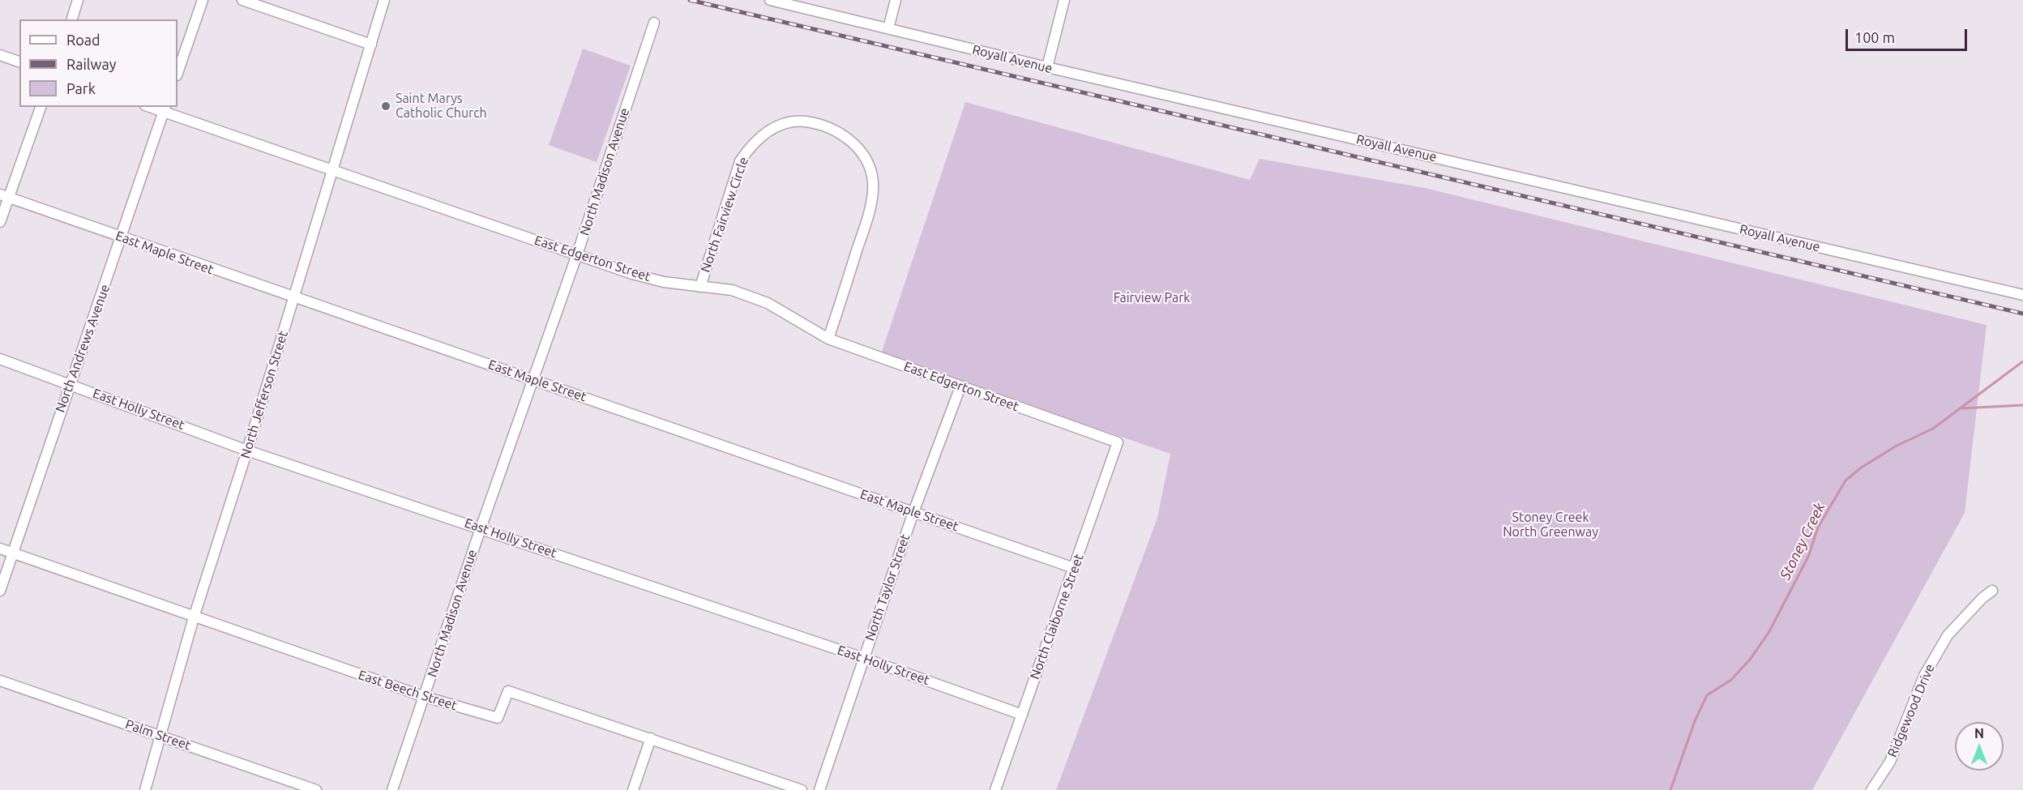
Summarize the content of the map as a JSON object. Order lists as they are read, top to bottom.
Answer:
{
  "streets": {
    "street": [
      "Royall Avenue",
      "North Madison Avenue",
      "North Fairview Circle",
      "East Maple Street",
      "East Edgerton Street",
      "North Andrews Avenue",
      "North Jefferson Street",
      "East Holly Street",
      "North Taylor Street",
      "North Claiborne Street",
      "East Beech Street",
      "Ridgewood Drive",
      "Palm Street"
    ]
  },
  "crossings": [
    ["North Madison Avenue", "East Maple Street"],
    ["North Madison Avenue", "East Edgerton Street"],
    ["North Madison Avenue", "East Holly Street"],
    ["North Madison Avenue", "East Beech Street"],
    ["North Fairview Circle", "East Edgerton Street"],
    ["East Maple Street", "North Andrews Avenue"],
    ["East Maple Street", "North Jefferson Street"],
    ["East Maple Street", "North Taylor Street"],
    ["East Maple Street", "North Claiborne Street"],
    ["East Edgerton Street", "North Andrews Avenue"],
    ["East Edgerton Street", "North Jefferson Street"],
    ["East Edgerton Street", "North Taylor Street"],
    ["East Edgerton Street", "North Claiborne Street"],
    ["North Andrews Avenue", "East Holly Street"],
    ["North Andrews Avenue", "East Beech Street"],
    ["North Jefferson Street", "East Holly Street"],
    ["North Jefferson Street", "East Beech Street"],
    ["North Jefferson Street", "Palm Street"],
    ["East Holly Street", "North Taylor Street"],
    ["East Holly Street", "North Claiborne Street"]
  ],
  "water": ["Stoney Creek"],
  "parks": ["Fairview Park", "Stoney Creek North Greenway"],
  "places": ["Saint Marys Catholic Church"],
  "legend": ["Road", "Railway", "Park"],
  "scale_bar": "100 m",
  "north": "top"
}
